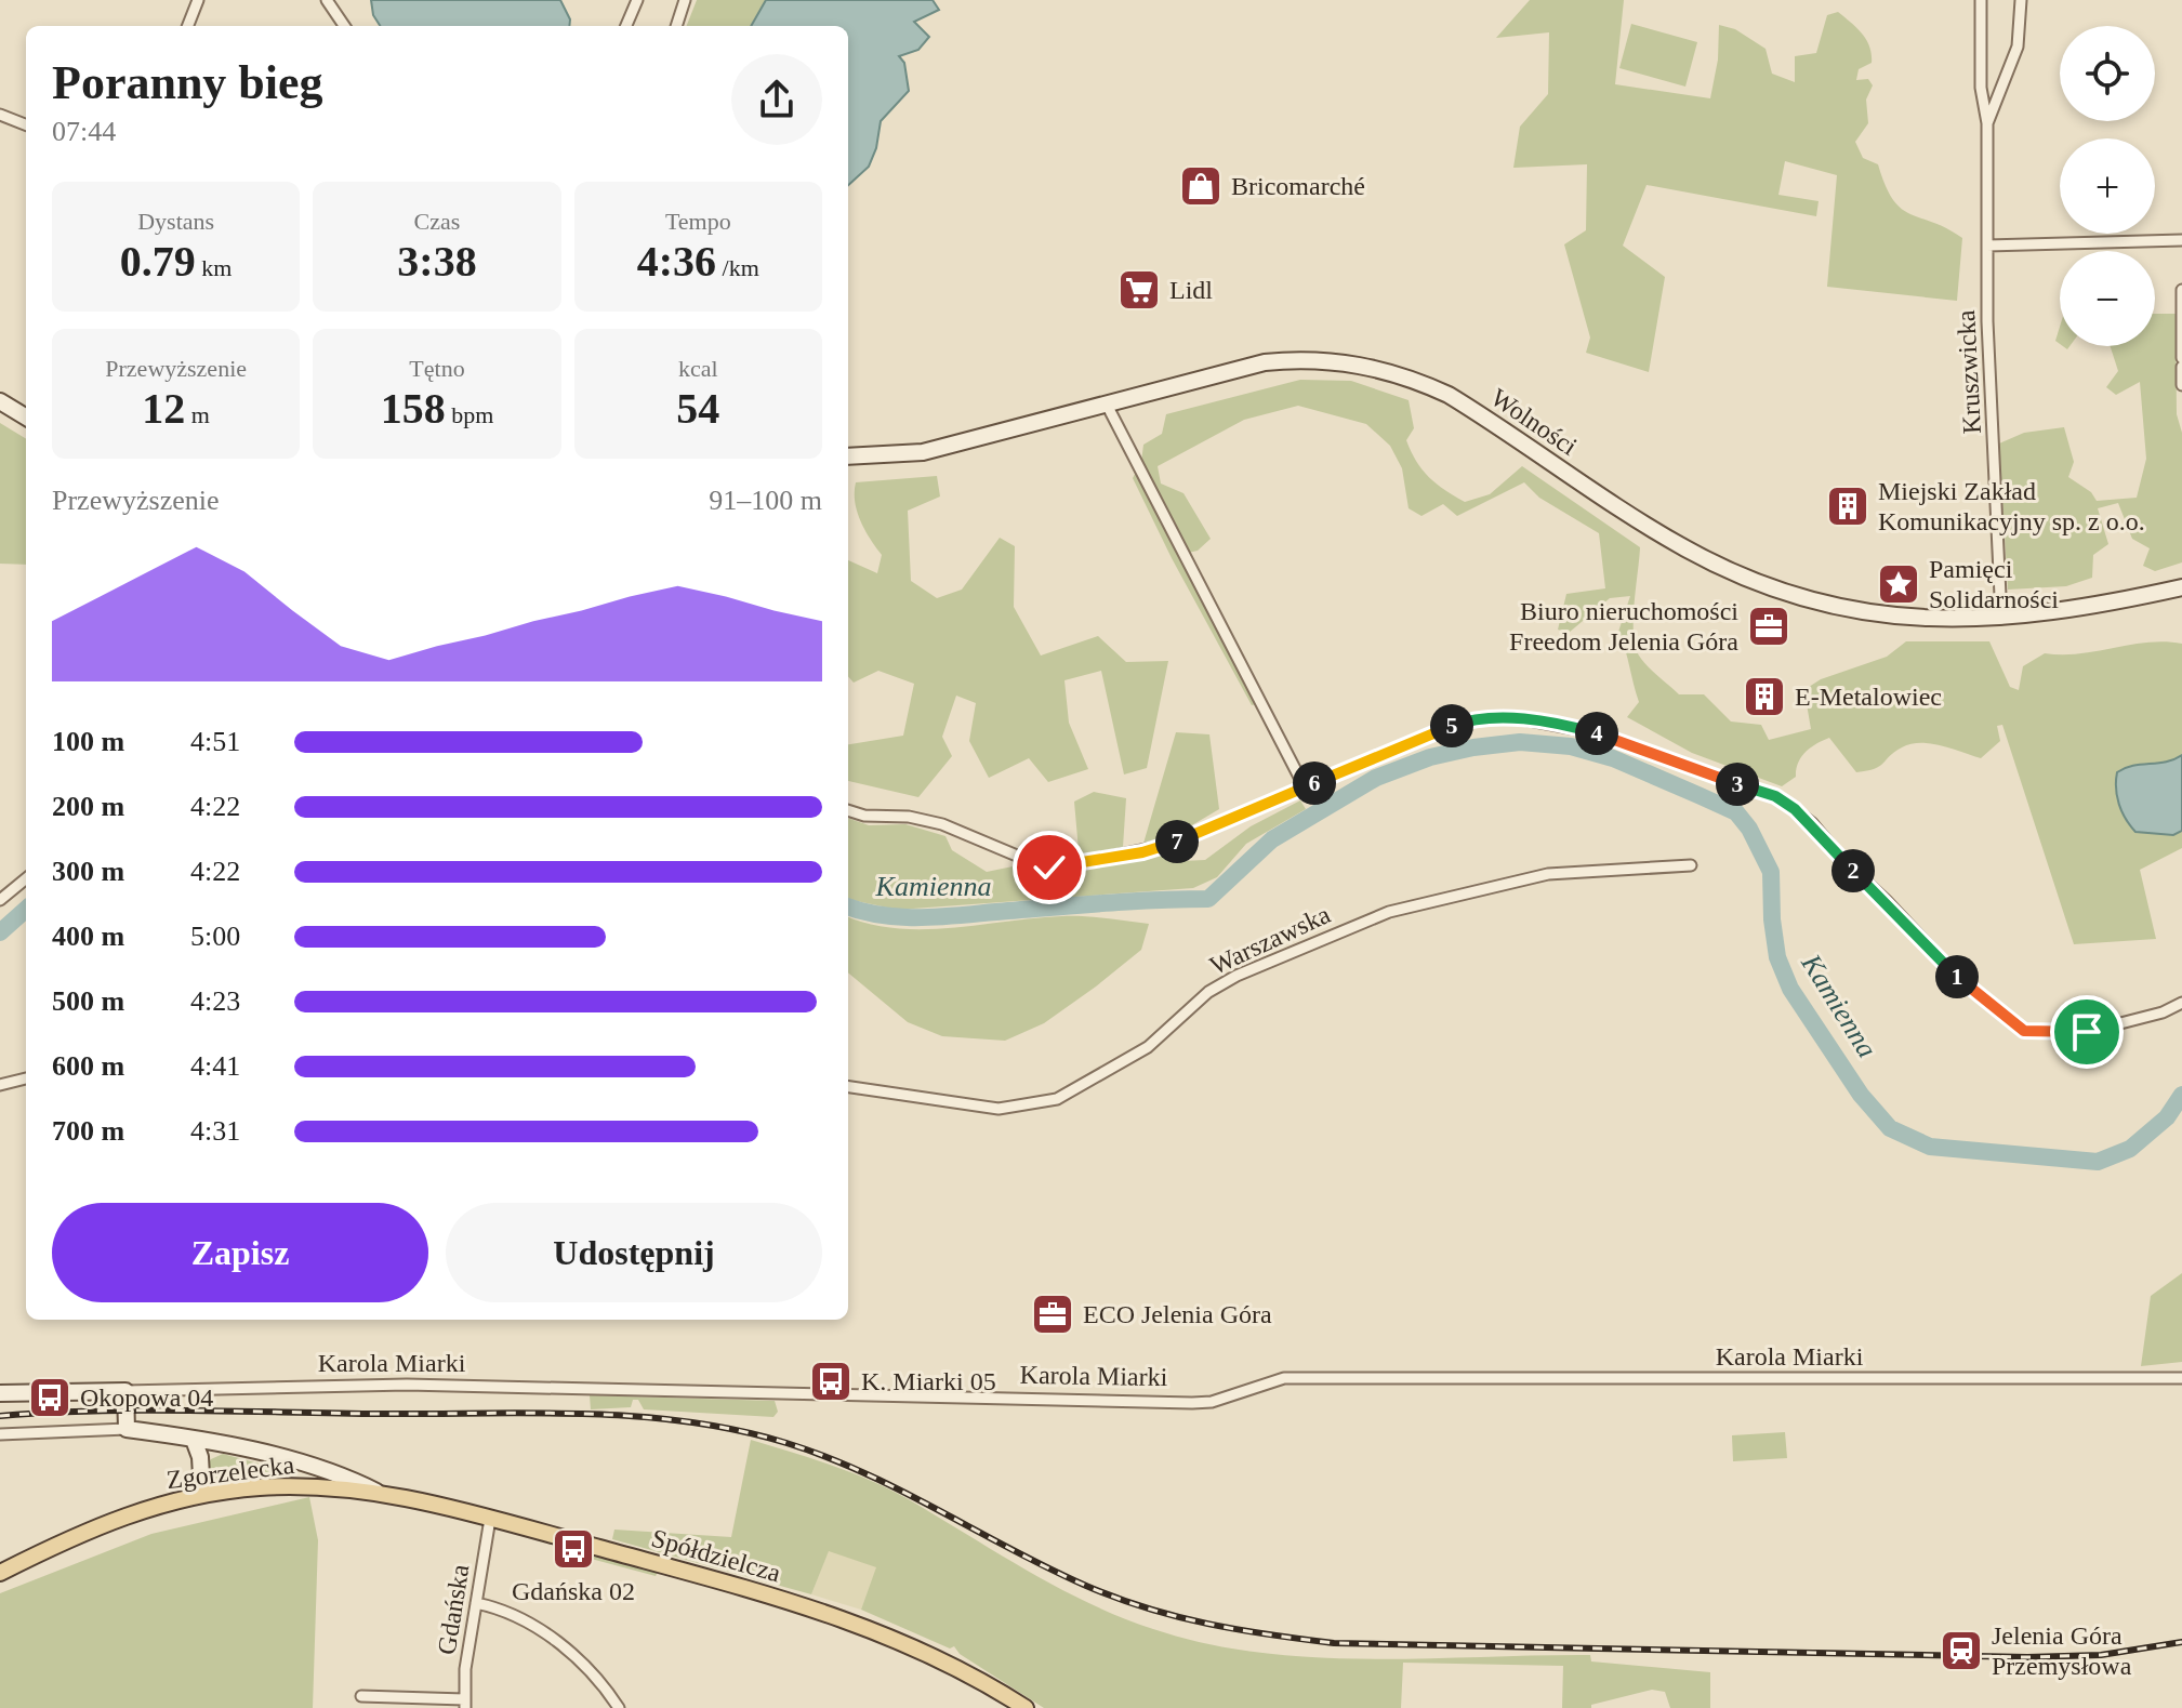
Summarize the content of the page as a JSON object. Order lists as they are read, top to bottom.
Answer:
{
  "streets": {
    "main road": ["Zgorzelecka", "Spółdzielcza"],
    "street": [
      "Kruszwicka",
      "Wolności",
      "Warszawska",
      "Karola Miarki",
      "Gdańska"
    ]
  },
  "crossings": [
    ["Kruszwicka", "Wolności"],
    ["Zgorzelecka", "Spółdzielcza"],
    ["Spółdzielcza", "Gdańska"]
  ],
  "water": ["Kamienna"],
  "places": {
    "shop": ["Bricomarché"],
    "supermarket": ["Lidl"],
    "building": ["Miejski Zakład Komunikacyjny sp. z o.o.", "E-Metalowiec"],
    "place": ["Pamięci Solidarności"],
    "office": ["Biuro nieruchomości Freedom Jelenia Góra", "ECO Jelenia Góra"],
    "bus stop": ["K. Miarki 05", "Okopowa 04", "Gdańska 02"],
    "station": ["Jelenia Góra Przemysłowa"]
  },
  "page": {
    "map_buttons": ["+", "−"],
    "heading": ["Poranny bieg", "07:44"],
    "stats": [
      ["Dystans", "0.79 km"],
      ["Czas", "3:38"],
      ["Tempo", "4:36 /km"],
      ["Przewyższenie", "12 m"],
      ["Tętno", "158 bpm"],
      ["kcal", "54"]
    ],
    "chart": ["Przewyższenie", "91–100 m"],
    "pins": [
      "5",
      "4",
      "6",
      "3",
      "7",
      "2",
      "1"
    ],
    "list": [
      {
        "name": "100 m",
        "note": "4:51"
      },
      {
        "name": "200 m",
        "note": "4:22"
      },
      {
        "name": "300 m",
        "note": "4:22"
      },
      {
        "name": "400 m",
        "note": "5:00"
      },
      {
        "name": "500 m",
        "note": "4:23"
      },
      {
        "name": "600 m",
        "note": "4:41"
      },
      {
        "name": "700 m",
        "note": "4:31"
      }
    ],
    "buttons": ["Zapisz", "Udostępnij"]
  }
}
